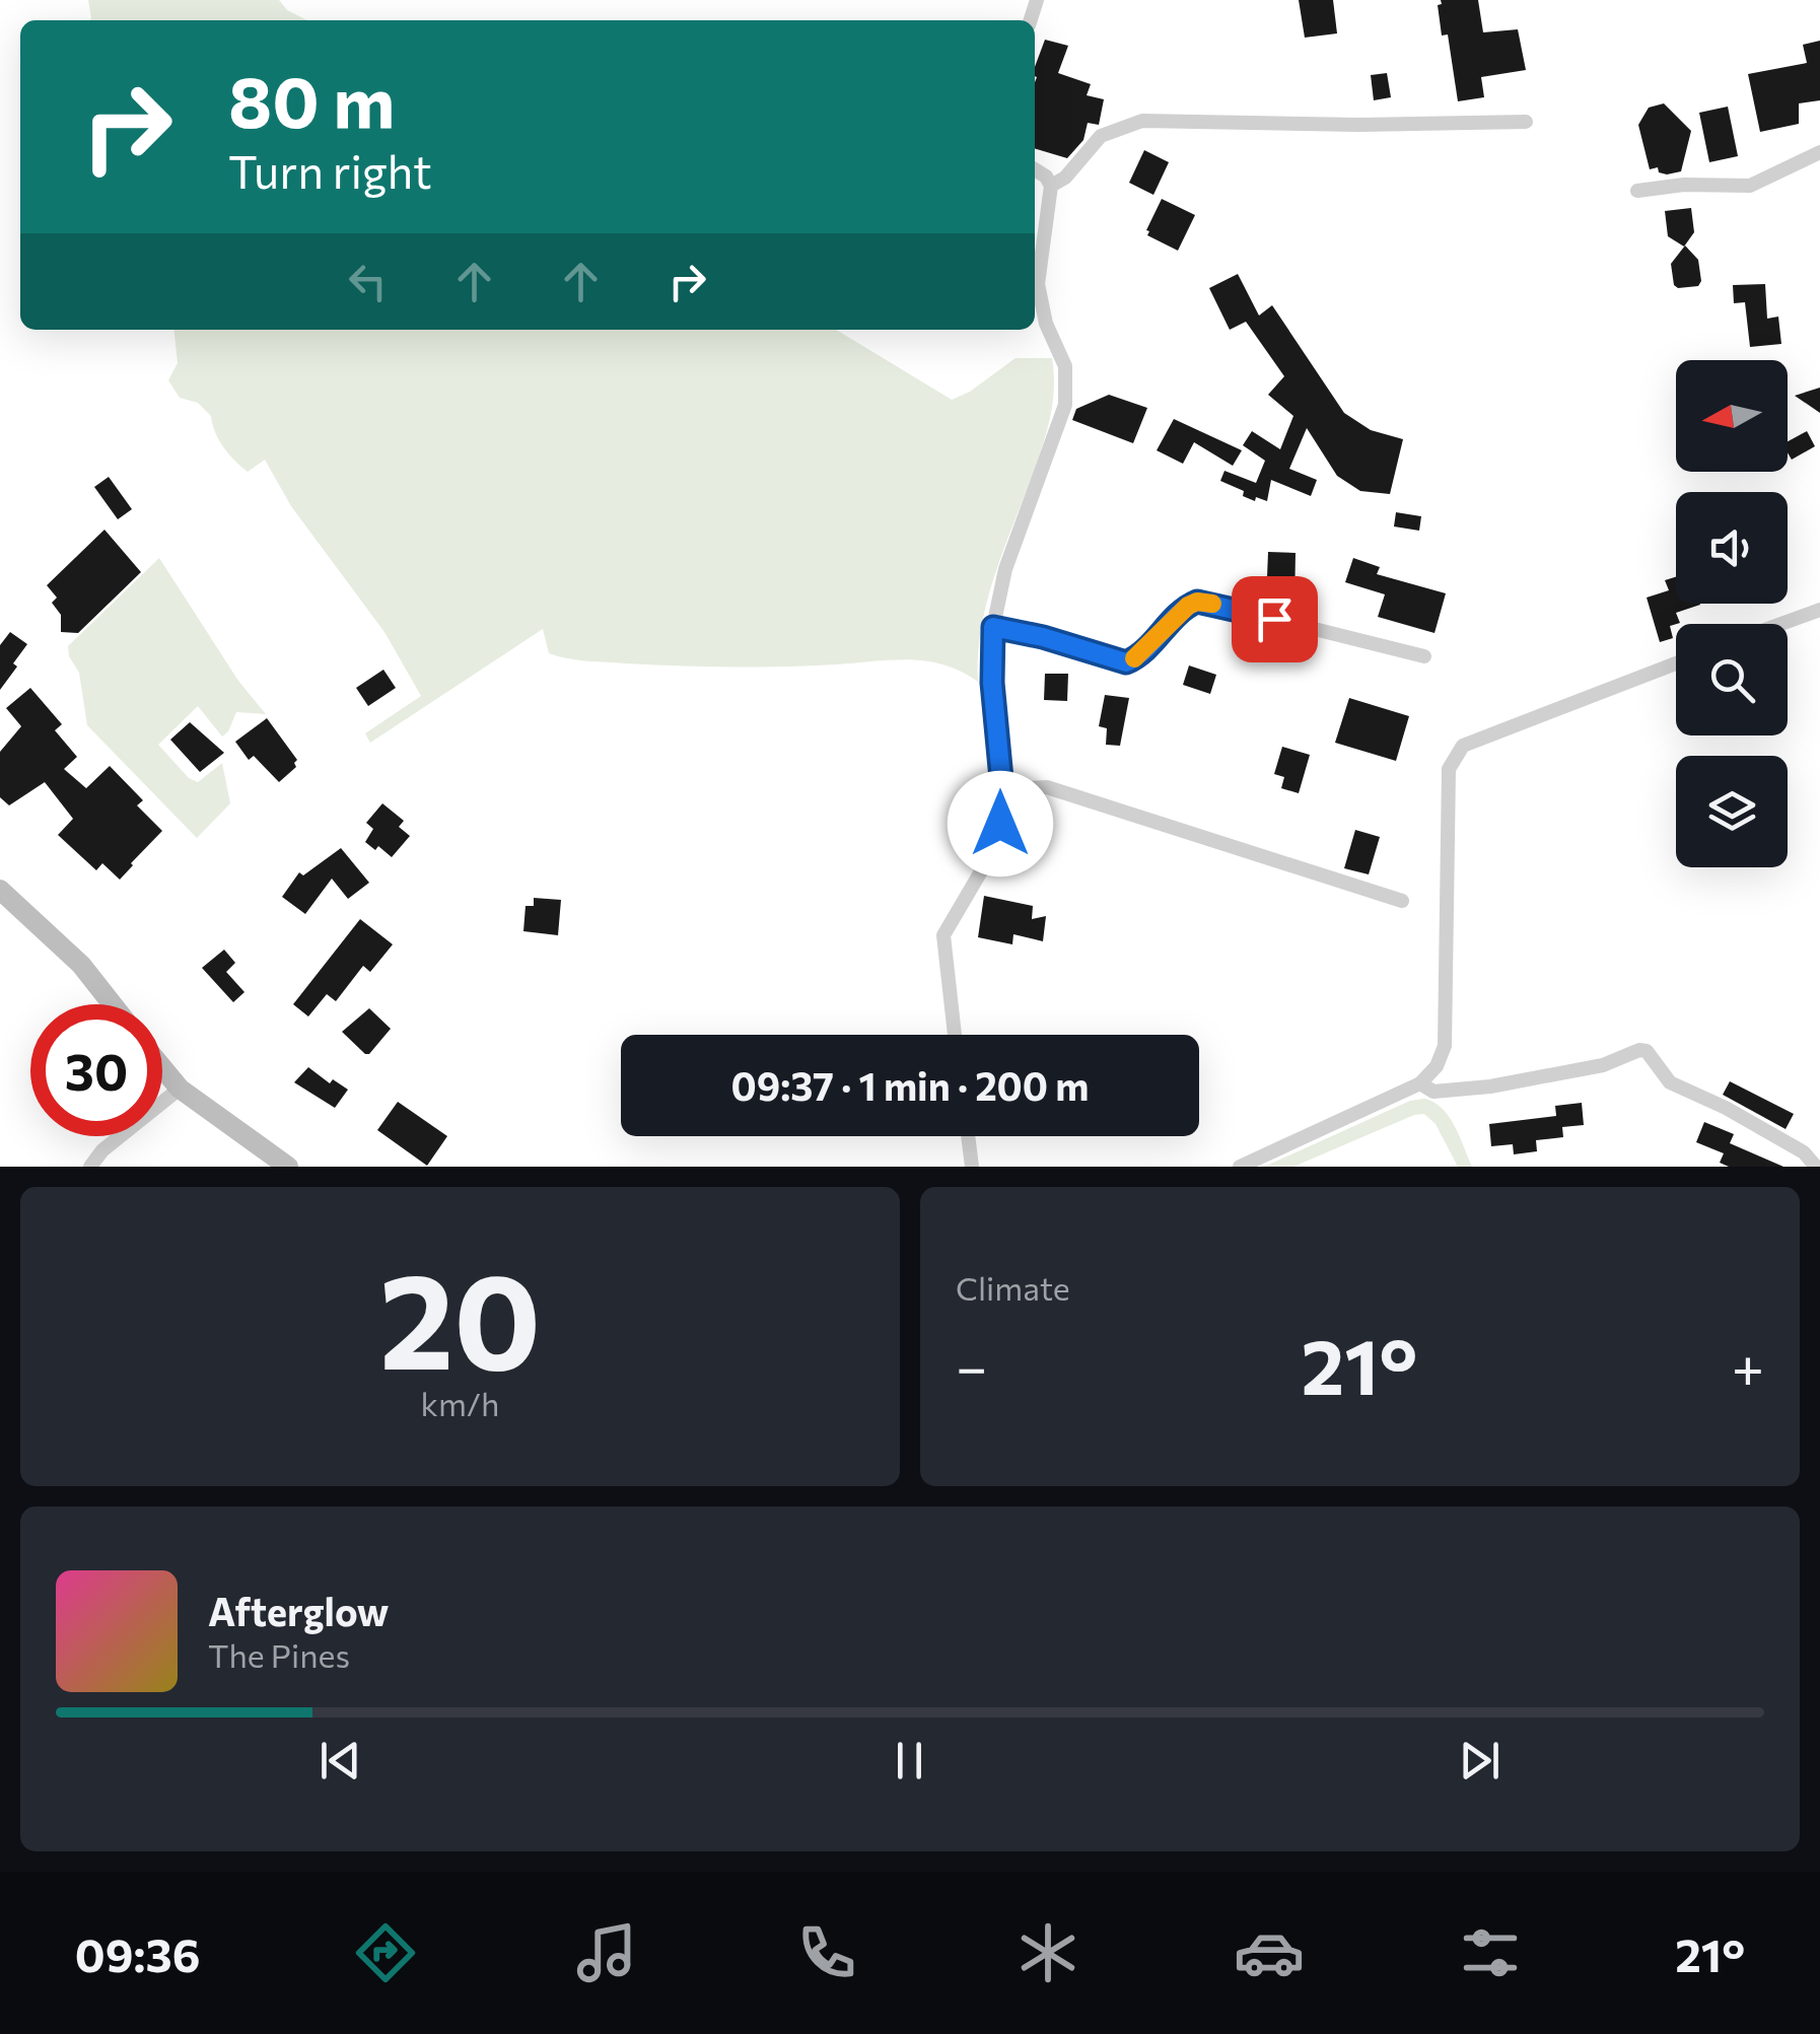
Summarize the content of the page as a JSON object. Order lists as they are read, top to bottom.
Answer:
{
  "north": "left",
  "page": {
    "turn": ["80 m", "Turn right"],
    "limit": "30",
    "trip": "09:37 · 1 min · 200 m",
    "tile": [
      ["20", "km/h"],
      "Climate"
    ],
    "heat": ["−", "21°", "+"],
    "song": ["Afterglow", "The Pines"],
    "tabs": ["09:36", "21°"]
  }
}
